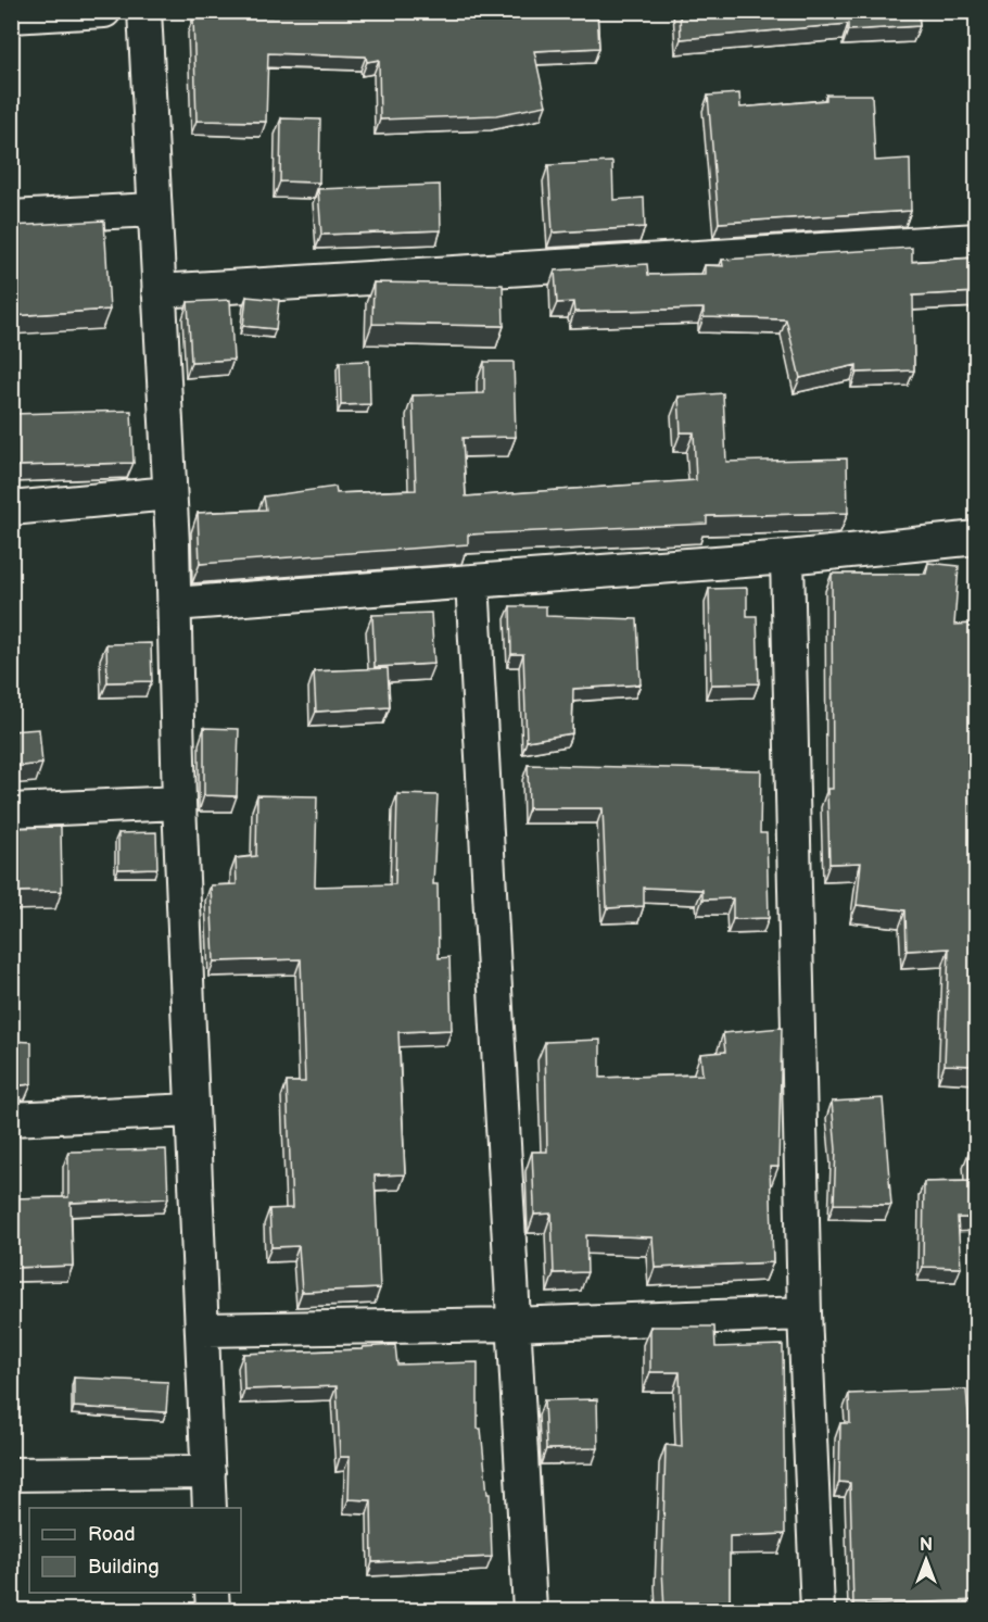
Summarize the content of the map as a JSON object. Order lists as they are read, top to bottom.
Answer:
{
  "legend": ["Road", "Building"],
  "north": "top"
}
